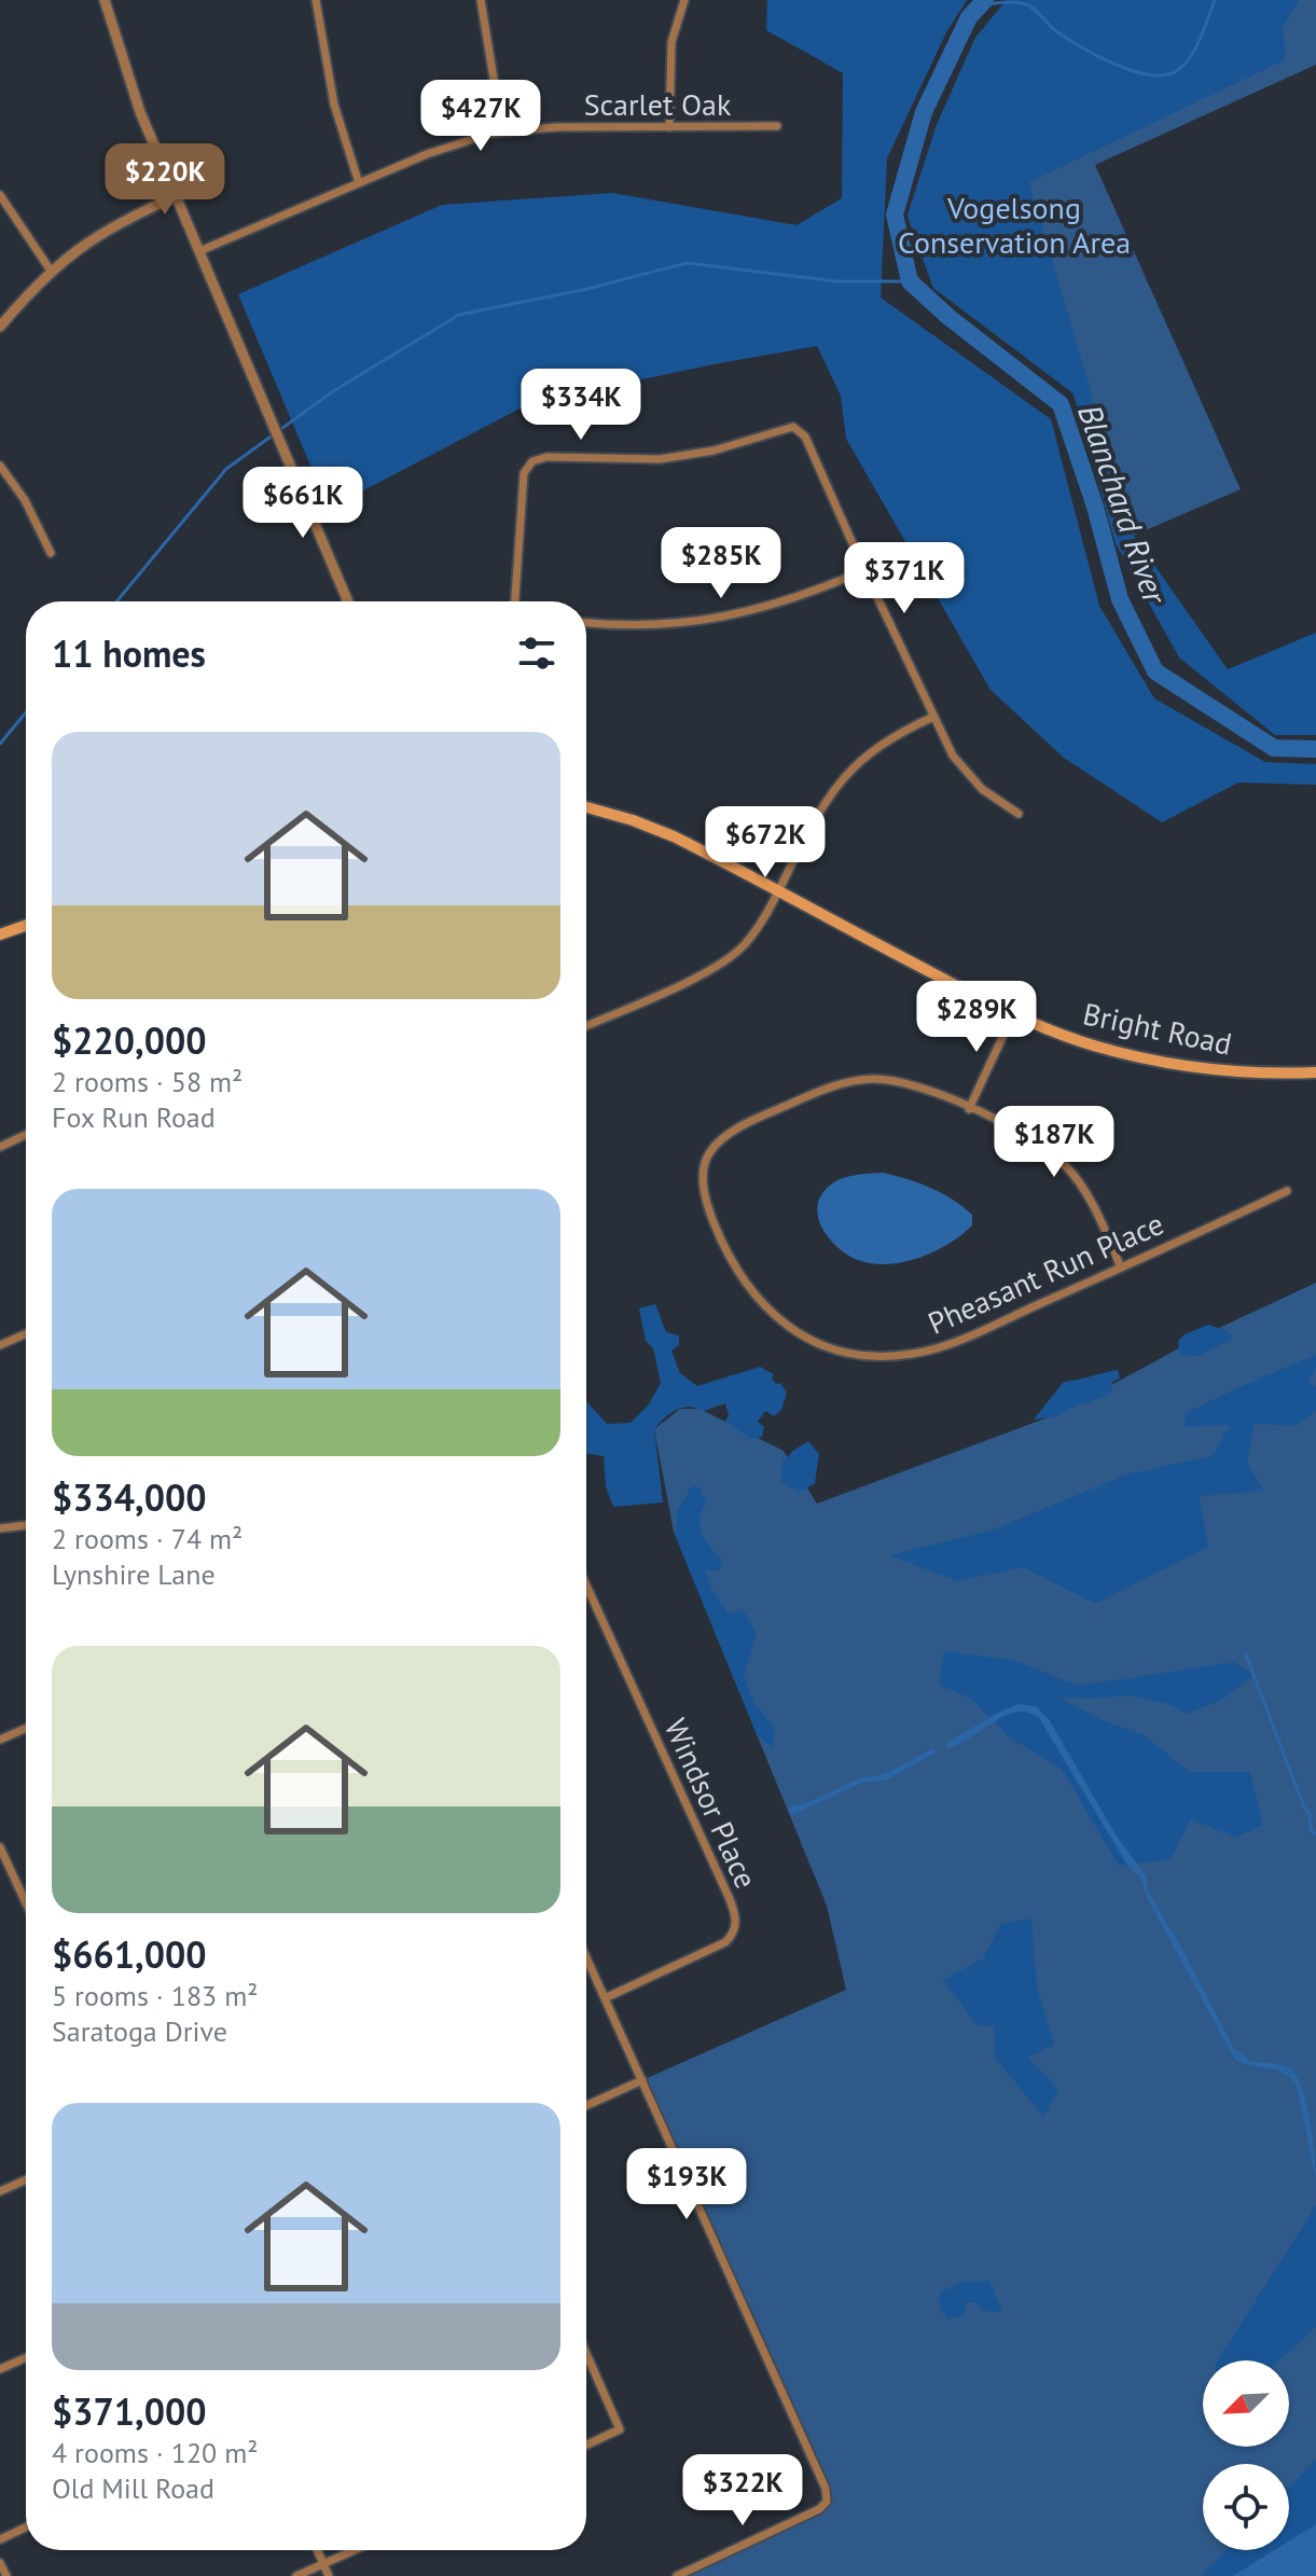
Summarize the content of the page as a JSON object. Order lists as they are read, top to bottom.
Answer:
{
  "streets": {
    "main road": ["Bright Road"],
    "street": ["Scarlet Oak", "Pheasant Run Place", "Windsor Place"]
  },
  "water": ["Blanchard River"],
  "parks": ["Vogelsong Conservation Area"],
  "north": "bottom left",
  "page": {
    "price": [
      "$427K",
      "$220K",
      "$334K",
      "$661K",
      "$285K",
      "$371K",
      "$672K",
      "$289K",
      "$187K",
      "$193K",
      "$322K"
    ],
    "heading": "11 homes",
    "list": [
      {
        "name": "$220,000",
        "note": "2 rooms · 58 m² · Fox Run Road"
      },
      {
        "name": "$334,000",
        "note": "2 rooms · 74 m² · Lynshire Lane"
      },
      {
        "name": "$661,000",
        "note": "5 rooms · 183 m² · Saratoga Drive"
      },
      {
        "name": "$371,000",
        "note": "4 rooms · 120 m² · Old Mill Road"
      }
    ]
  }
}
